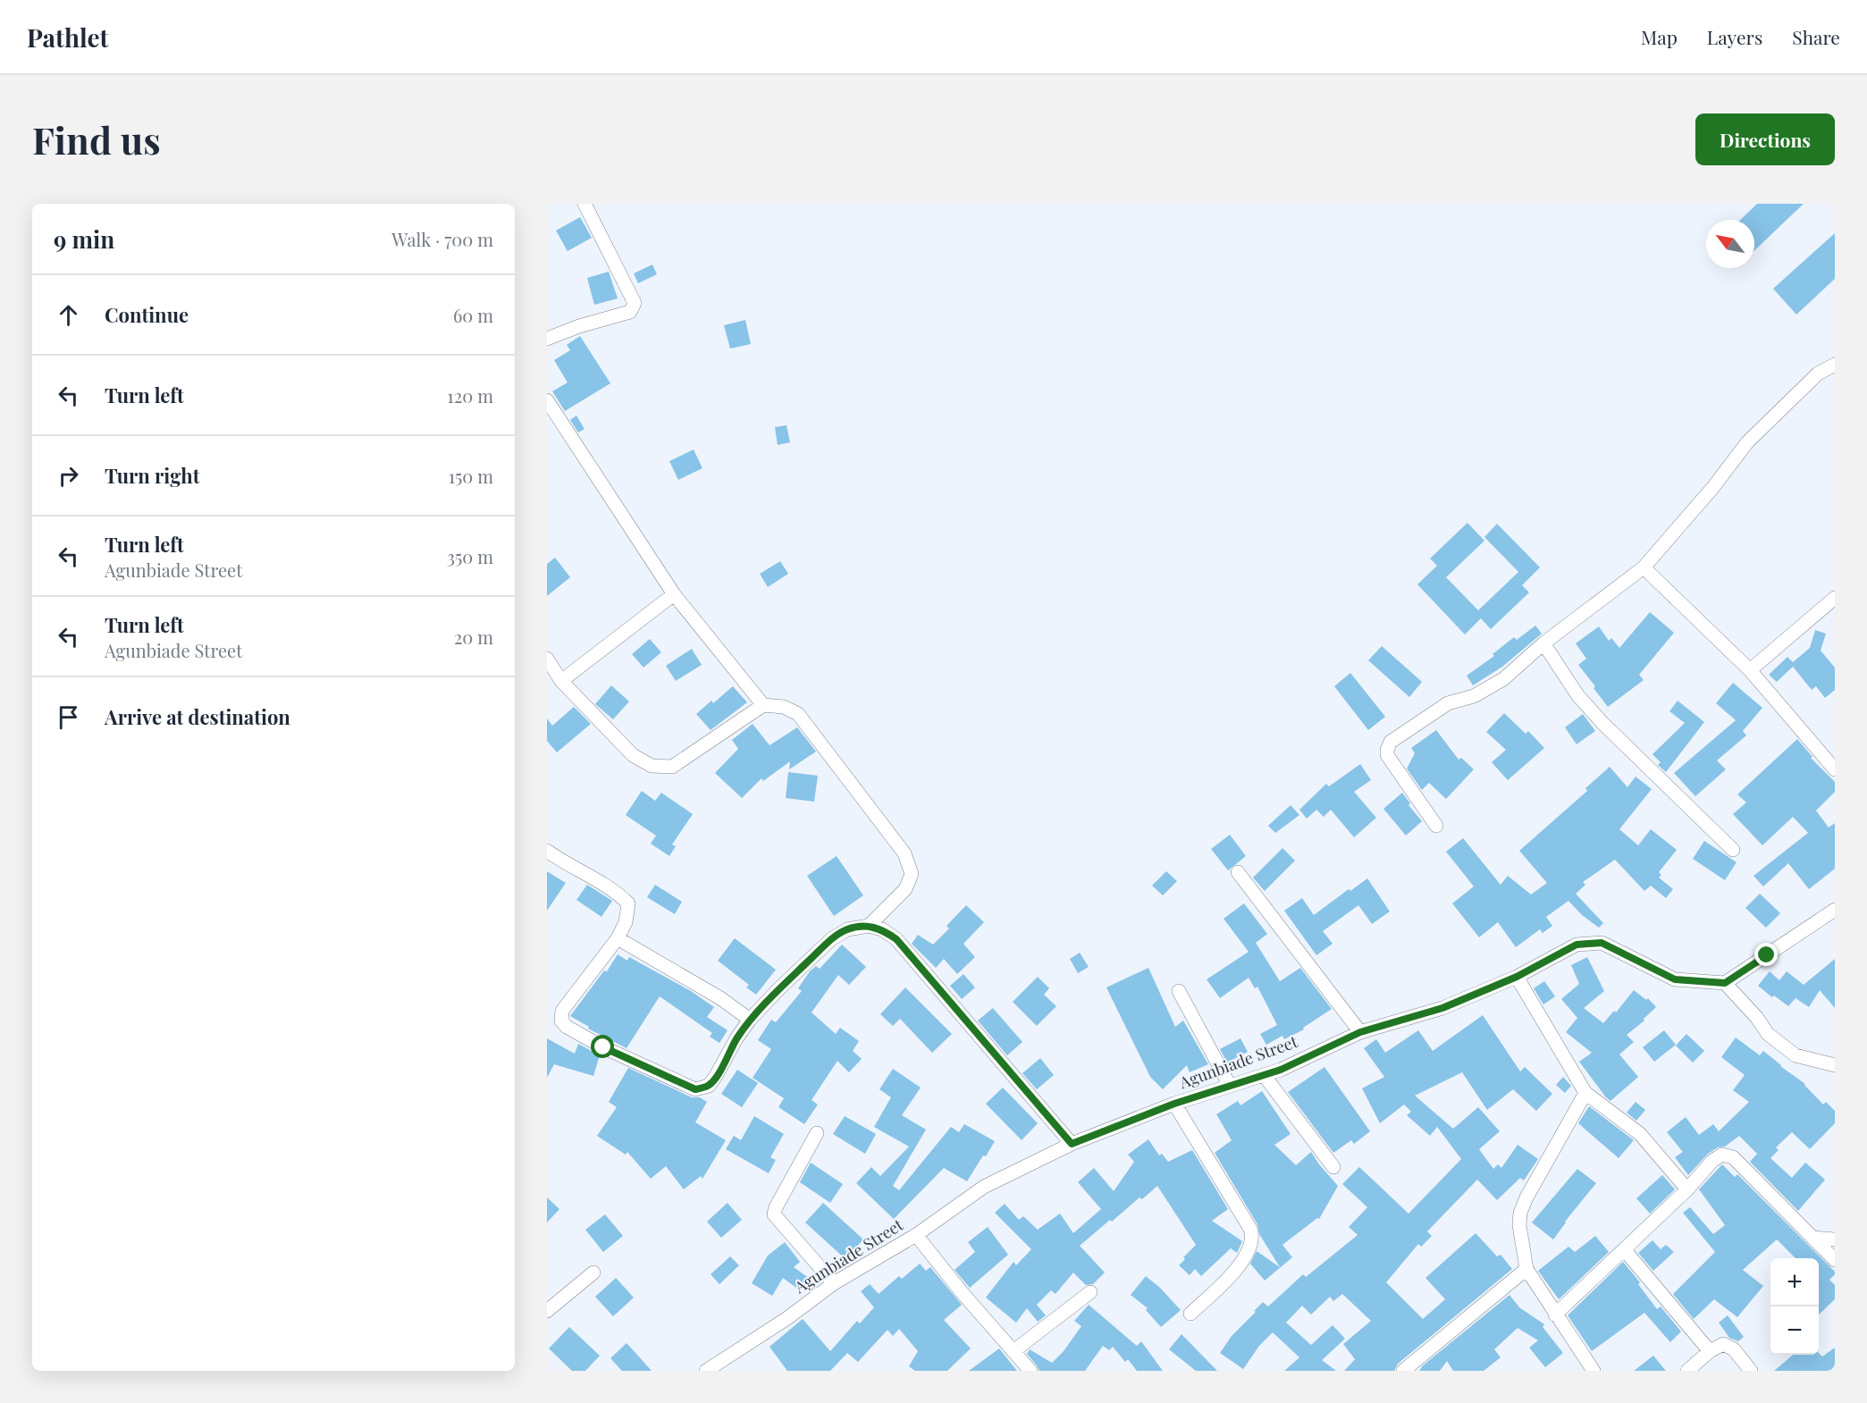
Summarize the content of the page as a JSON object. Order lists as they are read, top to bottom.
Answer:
{
  "streets": {
    "street": ["Agunbiade Street"]
  },
  "north": "top left",
  "page": {
    "header": "Pathlet",
    "nav": ["Map", "Layers", "Share"],
    "buttons": "Directions",
    "title": "Find us",
    "heading": ["9 min", "Walk · 700 m"],
    "list": [
      ["Continue", "60 m"],
      ["Turn left", "120 m"],
      ["Turn right", "150 m"],
      ["Turn left", "Agunbiade Street", "350 m"],
      ["Turn left", "Agunbiade Street", "20 m"],
      "Arrive at destination"
    ],
    "map_buttons": ["+", "−"]
  }
}
